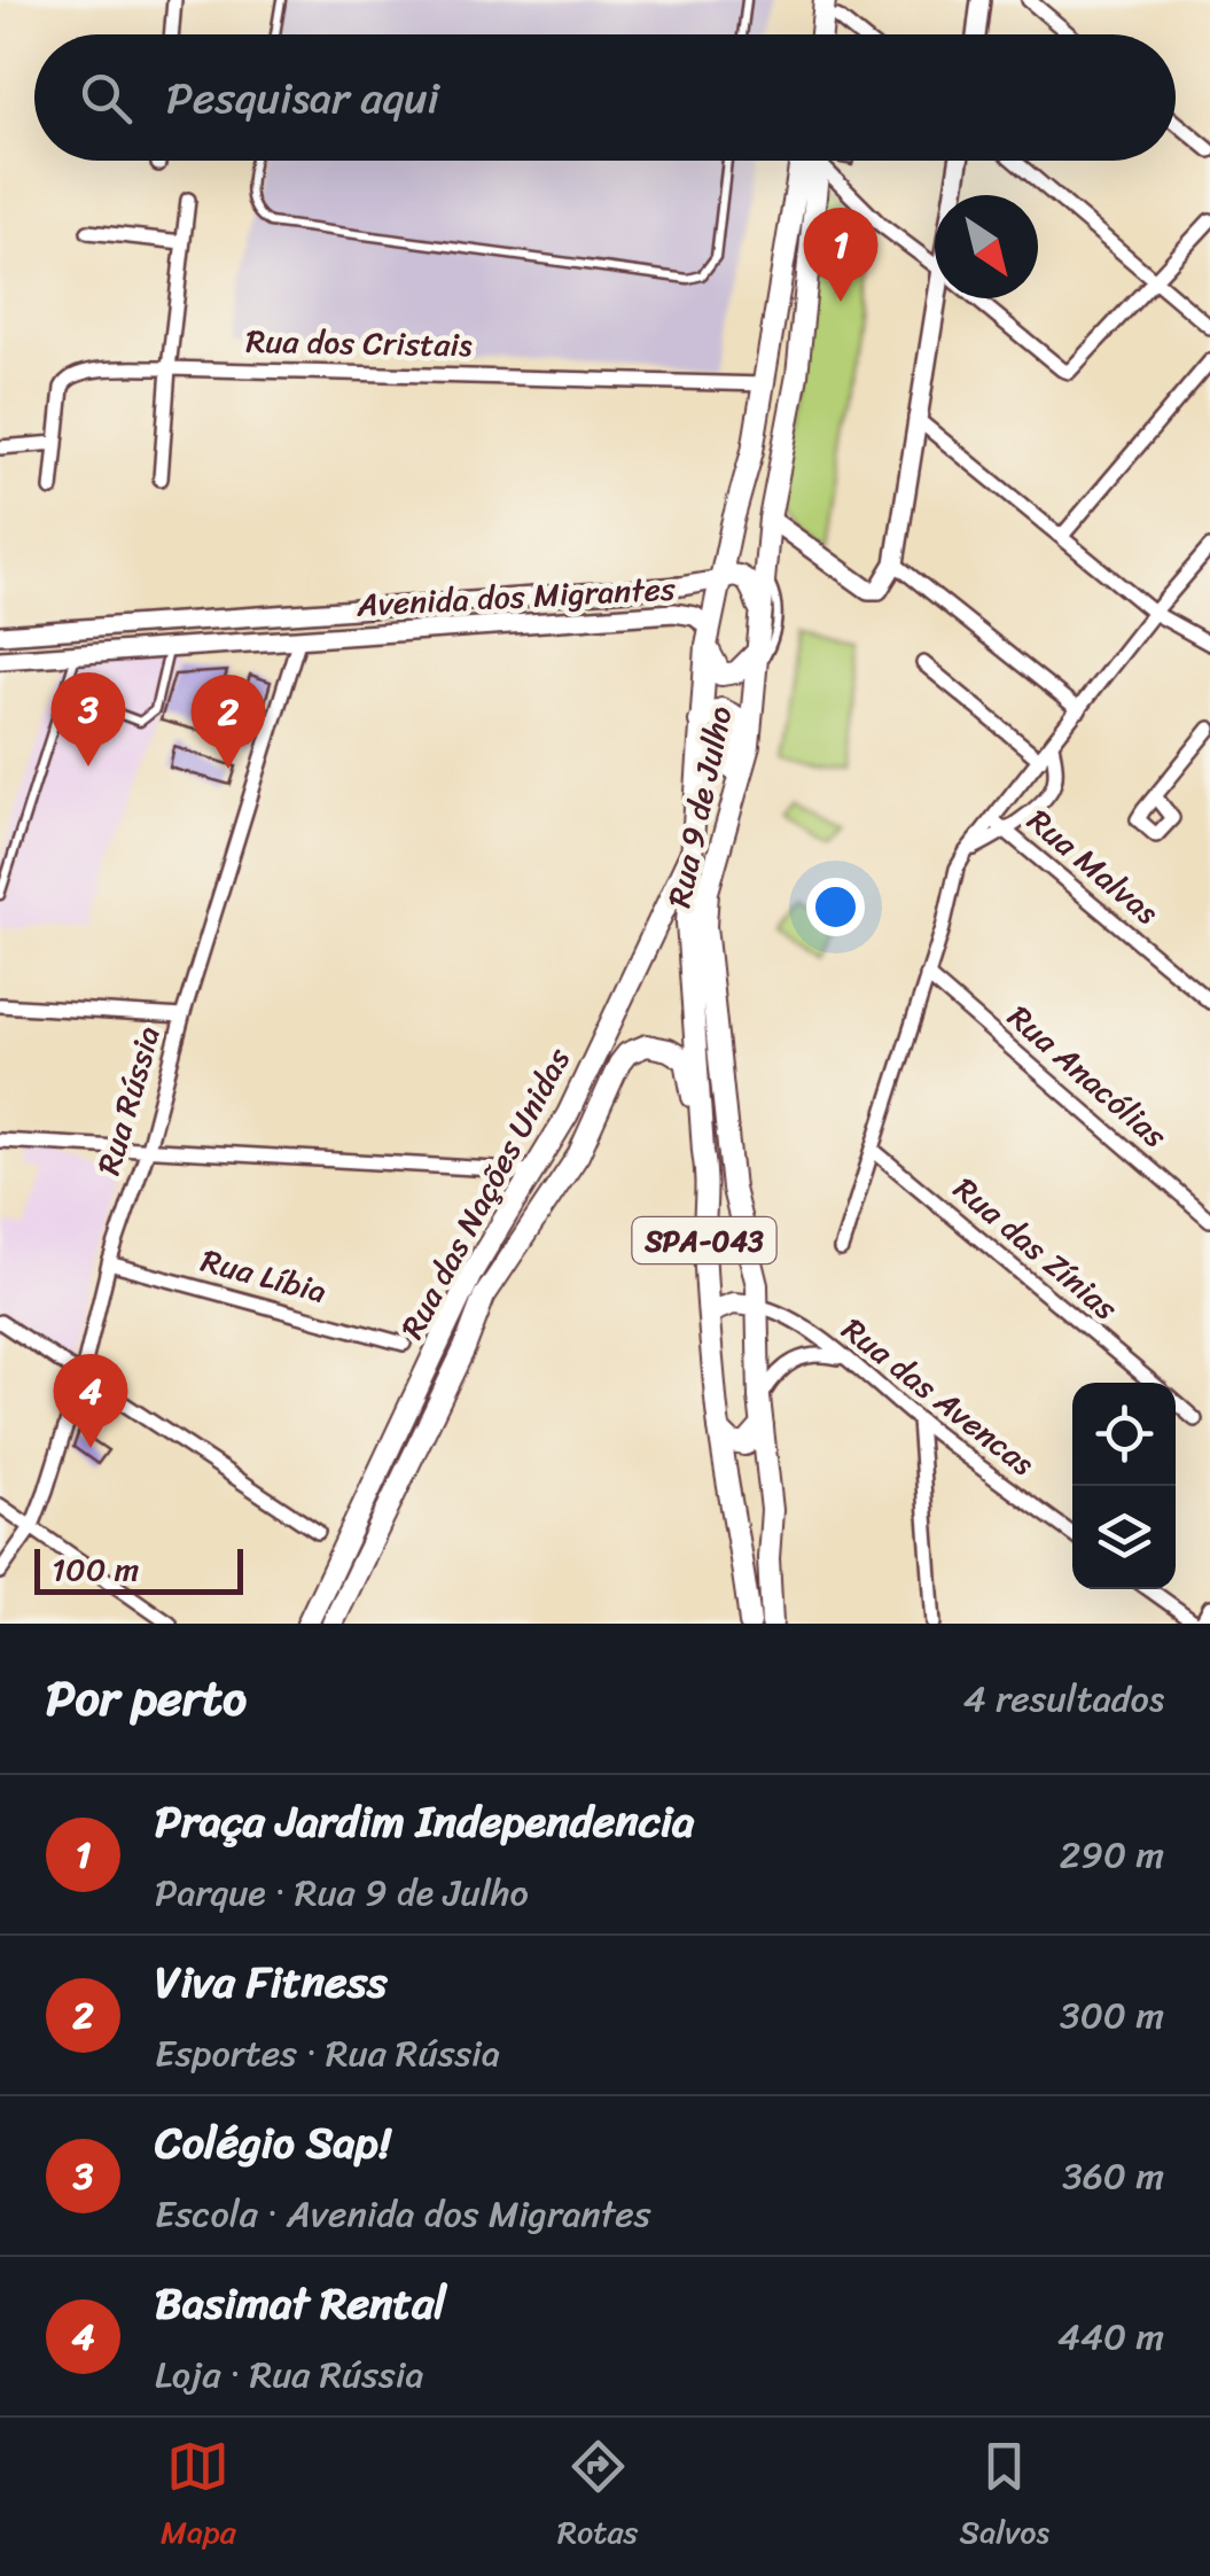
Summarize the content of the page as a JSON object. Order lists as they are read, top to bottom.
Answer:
{
  "streets": {
    "main road": ["Rua 9 de Julho", "Rua das Nações Unidas", "SPA-043"],
    "street": [
      "Rua dos Cristais",
      "Avenida dos Migrantes",
      "Rua Malvas",
      "Rua Anacólias",
      "Rua Rússia",
      "Rua das Zínias",
      "Rua Líbia",
      "Rua das Avencas"
    ]
  },
  "crossings": [
    ["Rua dos Cristais", "Rua 9 de Julho"],
    ["Avenida dos Migrantes", "Rua 9 de Julho"],
    ["Avenida dos Migrantes", "Rua Rússia"],
    ["Rua 9 de Julho", "Rua das Nações Unidas"],
    ["Rua 9 de Julho", "Rua das Avencas"],
    ["Rua Rússia", "Rua Líbia"]
  ],
  "scale_bar": "100 m",
  "north": "bottom right",
  "page": {
    "search": "Pesquisar aqui",
    "pins": [
      "1",
      "3",
      "2",
      "4"
    ],
    "scale": "100 m",
    "heading": ["Por perto", "4 resultados"],
    "list": [
      {
        "mark": "1",
        "name": "Praça Jardim Independencia",
        "note": "Parque · Rua 9 de Julho",
        "value": "290 m"
      },
      {
        "mark": "2",
        "name": "Viva Fitness",
        "note": "Esportes · Rua Rússia",
        "value": "300 m"
      },
      {
        "mark": "3",
        "name": "Colégio Sap!",
        "note": "Escola · Avenida dos Migrantes",
        "value": "360 m"
      },
      {
        "mark": "4",
        "name": "Basimat Rental",
        "note": "Loja · Rua Rússia",
        "value": "440 m"
      }
    ],
    "nav": ["Mapa", "Rotas", "Salvos"]
  }
}
